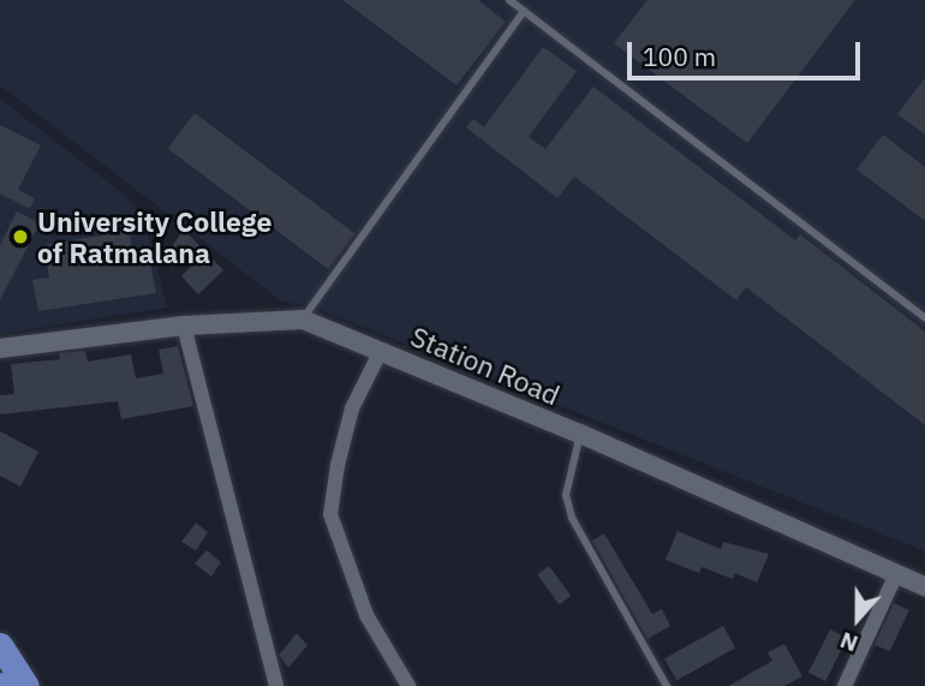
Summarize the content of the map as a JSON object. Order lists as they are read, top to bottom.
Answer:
{
  "streets": {
    "street": ["Station Road"]
  },
  "places": ["University College of Ratmalana"],
  "scale_bar": "100 m",
  "north": "bottom"
}
